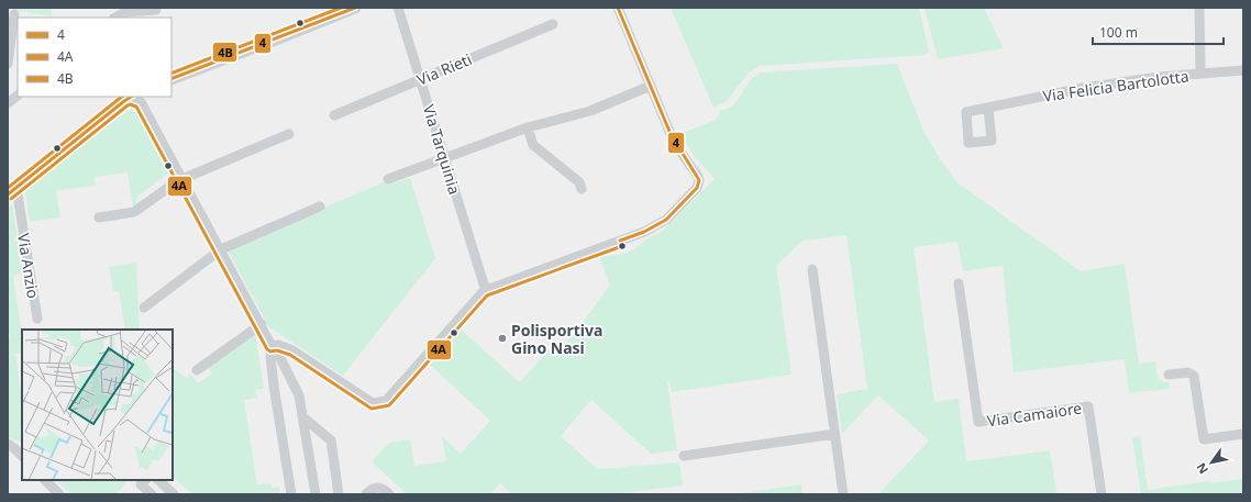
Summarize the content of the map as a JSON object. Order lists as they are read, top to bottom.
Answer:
{
  "streets": {
    "street": [
      "Via Rieti",
      "Via Felicia Bartolotta",
      "Via Tarquinia",
      "Via Anzio",
      "Via Camaiore"
    ]
  },
  "crossings": [
    ["Via Rieti", "Via Tarquinia"]
  ],
  "places": ["Polisportiva Gino Nasi"],
  "lines": ["transit line 4", "transit line 4B", "transit line 4A"],
  "legend": ["4", "4A", "4B"],
  "scale_bar": "100 m",
  "north": "bottom left"
}
